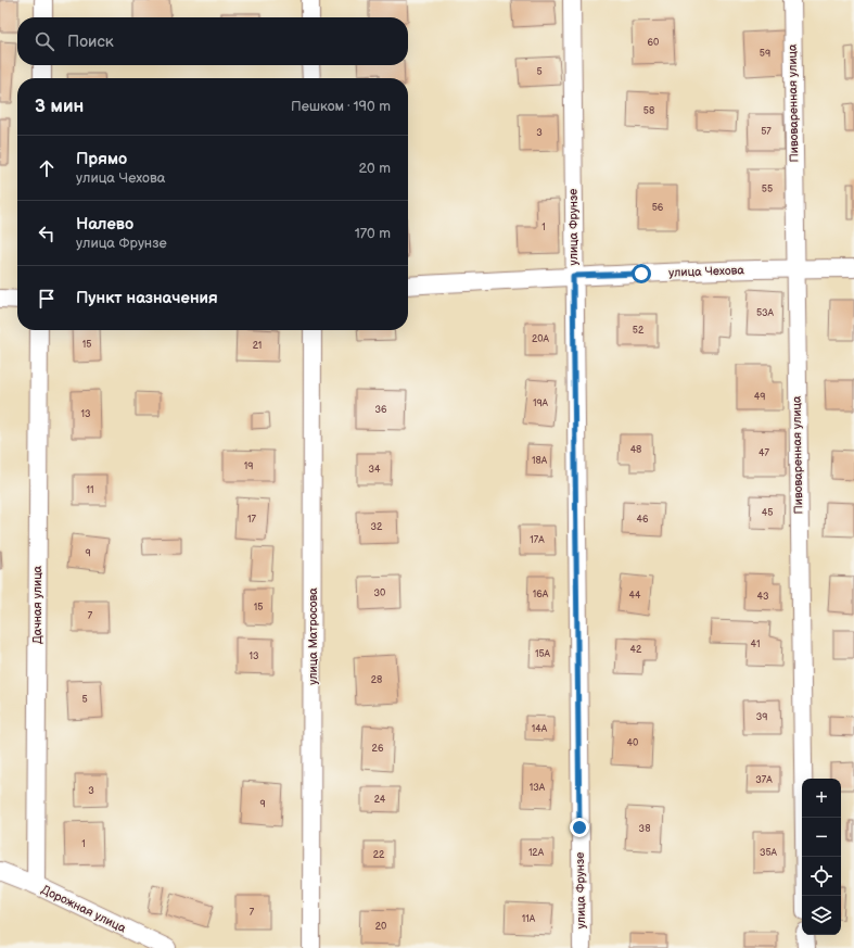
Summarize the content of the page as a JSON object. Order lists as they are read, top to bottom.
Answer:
{
  "streets": {
    "street": [
      "Пивоваренная улица",
      "улица Фрунзе",
      "улица Чехова",
      "Дачная улица",
      "улица Матросова",
      "Дорожная улица"
    ]
  },
  "crossings": [
    ["Пивоваренная улица", "улица Чехова"],
    ["улица Фрунзе", "улица Чехова"],
    ["Дачная улица", "Дорожная улица"]
  ],
  "house_numbers": [
    "60",
    "59",
    "5",
    "58",
    "57",
    "3",
    "55",
    "56",
    "1",
    "53А",
    "52",
    "20А",
    "15",
    "21",
    "49",
    "19А",
    "36",
    "13",
    "48",
    "47",
    "18А",
    "19",
    "34",
    "11",
    "45",
    "17",
    "46",
    "32",
    "17А",
    "9",
    "30",
    "16А",
    "44",
    "43",
    "15",
    "7",
    "41",
    "42",
    "15А",
    "13",
    "28",
    "5",
    "39",
    "14А",
    "40",
    "26",
    "37А",
    "13А",
    "3",
    "24",
    "9",
    "38",
    "1",
    "12А",
    "35А",
    "22",
    "7",
    "11А",
    "20"
  ],
  "page": {
    "search": "Поиск",
    "heading": ["3 мин", "Пешком · 190 m"],
    "list": [
      ["Прямо", "улица Чехова", "20 m"],
      ["Налево", "улица Фрунзе", "170 m"],
      "Пункт назначения"
    ],
    "map_buttons": ["+", "−"]
  }
}
